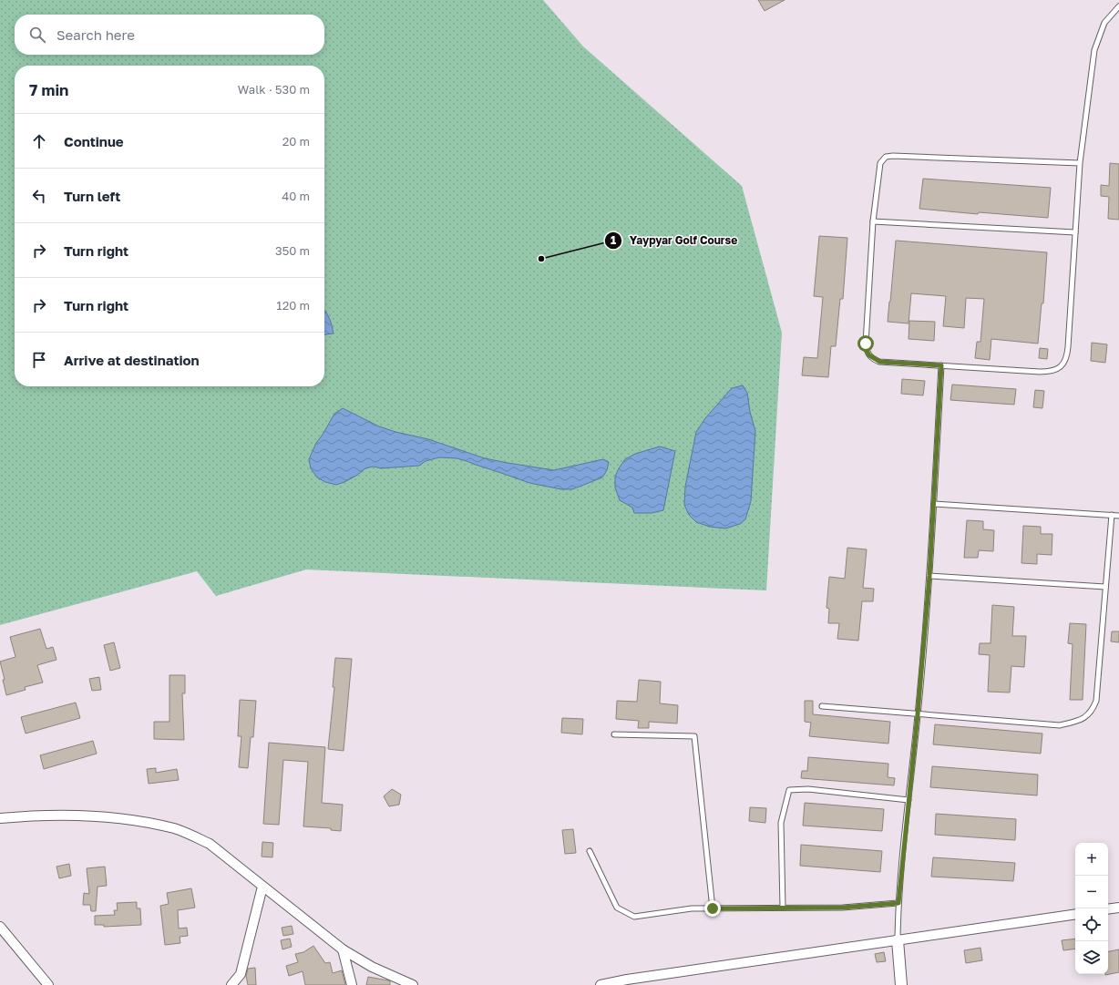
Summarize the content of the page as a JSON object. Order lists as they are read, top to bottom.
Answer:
{
  "places": ["Yaypyar Golf Course"],
  "page": {
    "search": "Search here",
    "heading": ["7 min", "Walk · 530 m"],
    "list": [
      ["Continue", "20 m"],
      ["Turn left", "40 m"],
      ["Turn right", "350 m"],
      ["Turn right", "120 m"],
      "Arrive at destination"
    ],
    "map_buttons": ["+", "−"]
  }
}
